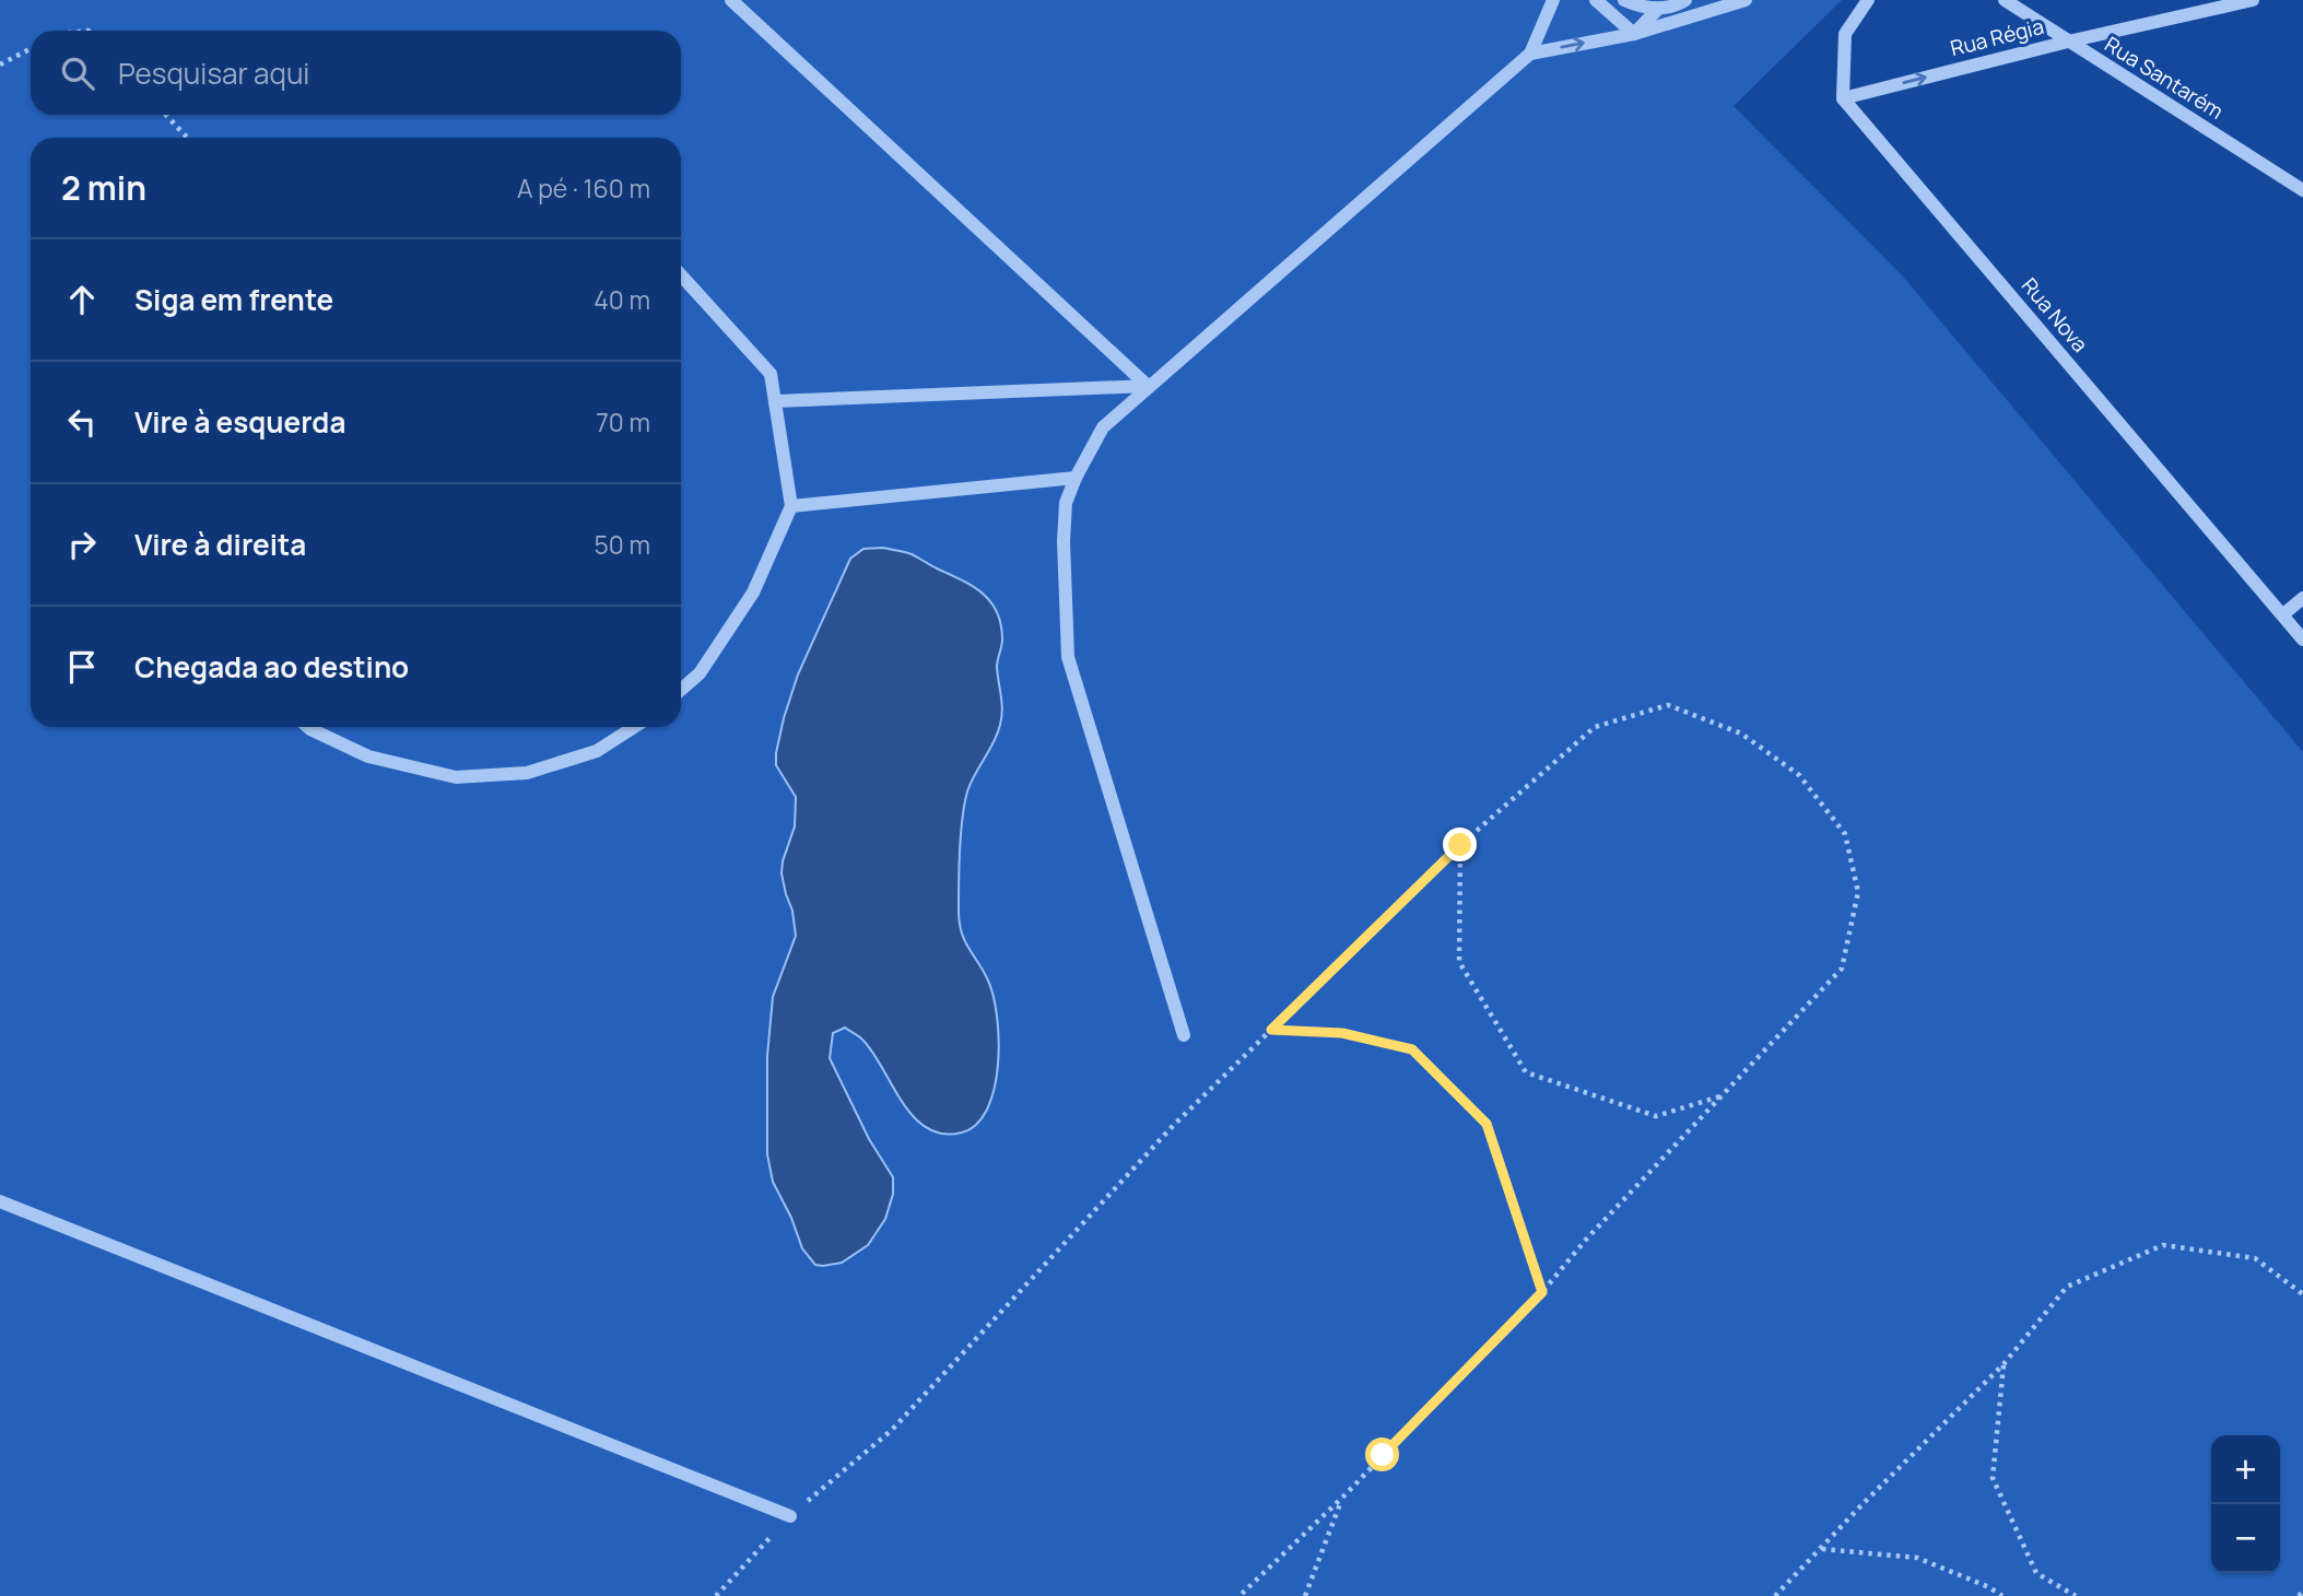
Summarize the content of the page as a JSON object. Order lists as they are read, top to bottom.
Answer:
{
  "streets": {
    "street": ["Rua Régia", "Rua Santarém", "Rua Nova"]
  },
  "crossings": [
    ["Rua Régia", "Rua Santarém"],
    ["Rua Régia", "Rua Nova"]
  ],
  "one_way": ["Rua Régia"],
  "page": {
    "search": "Pesquisar aqui",
    "heading": ["2 min", "A pé · 160 m"],
    "list": [
      ["Siga em frente", "40 m"],
      ["Vire à esquerda", "70 m"],
      ["Vire à direita", "50 m"],
      "Chegada ao destino"
    ],
    "map_buttons": ["+", "−"]
  }
}
